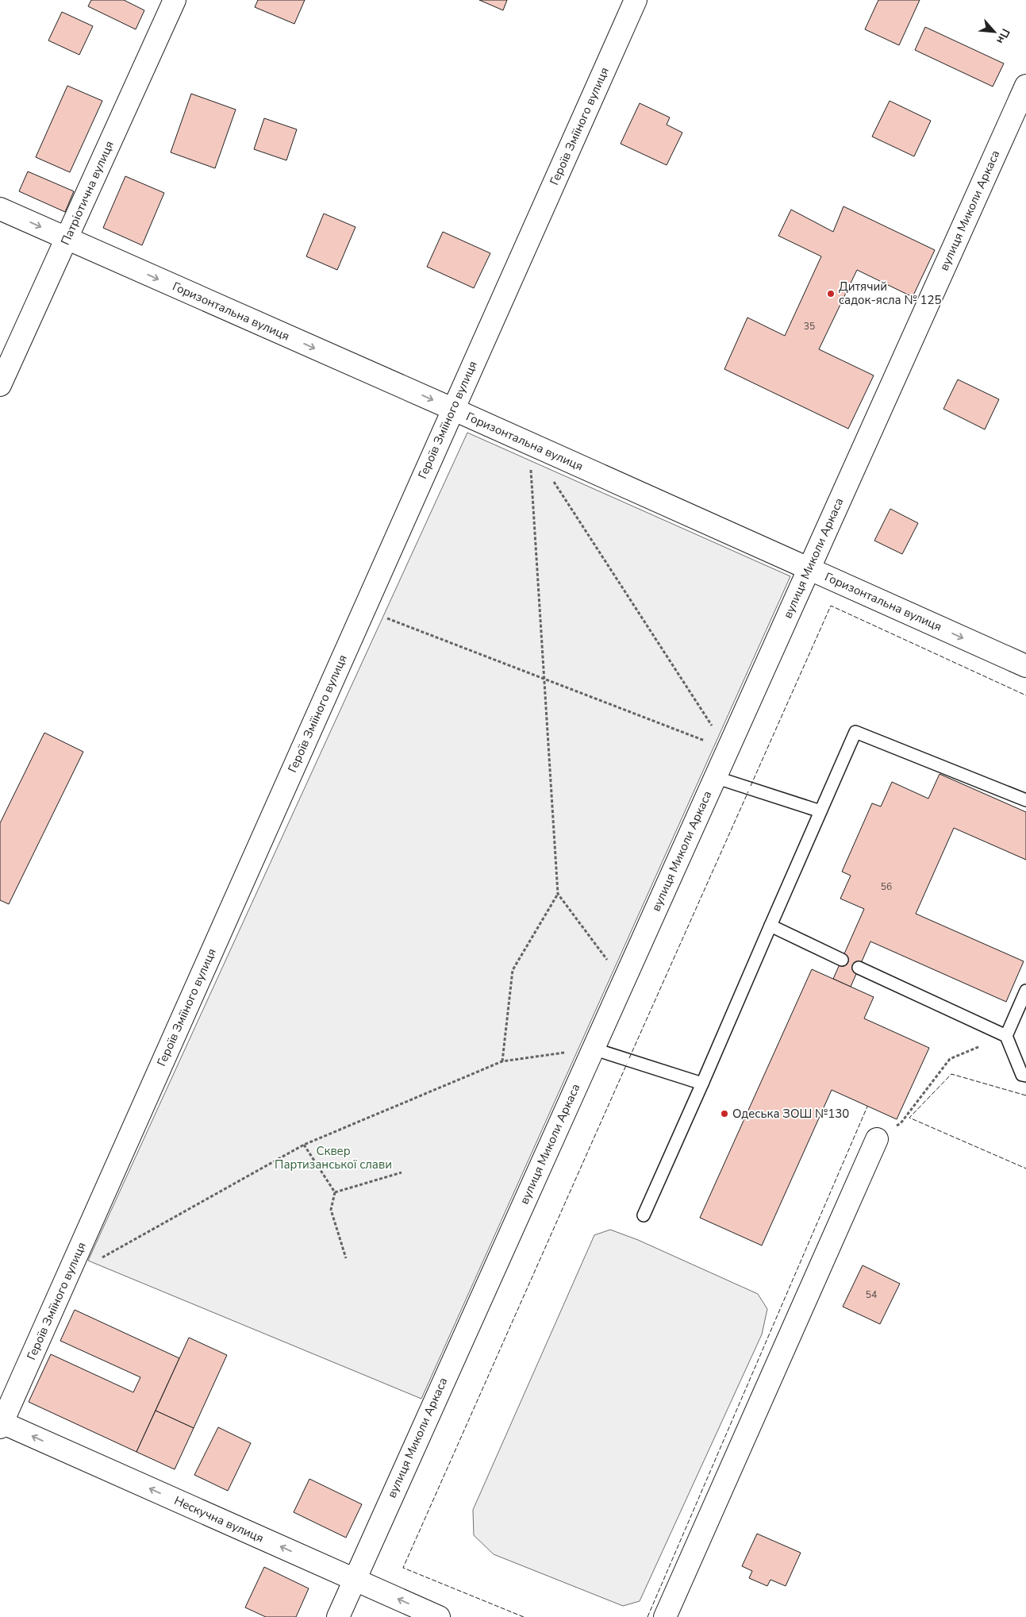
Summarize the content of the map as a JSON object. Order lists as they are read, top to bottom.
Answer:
{
  "streets": {
    "street": [
      "Героїв Зміїного вулиця",
      "Патріотична вулиця",
      "вулиця Миколи Аркаса",
      "Горизонтальна вулиця",
      "Нескучна вулиця"
    ]
  },
  "crossings": [
    ["Героїв Зміїного вулиця", "Горизонтальна вулиця"],
    ["Героїв Зміїного вулиця", "Нескучна вулиця"],
    ["Патріотична вулиця", "Горизонтальна вулиця"],
    ["вулиця Миколи Аркаса", "Горизонтальна вулиця"],
    ["вулиця Миколи Аркаса", "Нескучна вулиця"]
  ],
  "one_way": ["Горизонтальна вулиця", "Нескучна вулиця"],
  "parks": ["Сквер Партизанської слави"],
  "places": ["Дитячий садок-ясла № 125", "Одеська ЗОШ №130"],
  "house_numbers": ["35", "56", "54"],
  "north": "bottom right"
}
